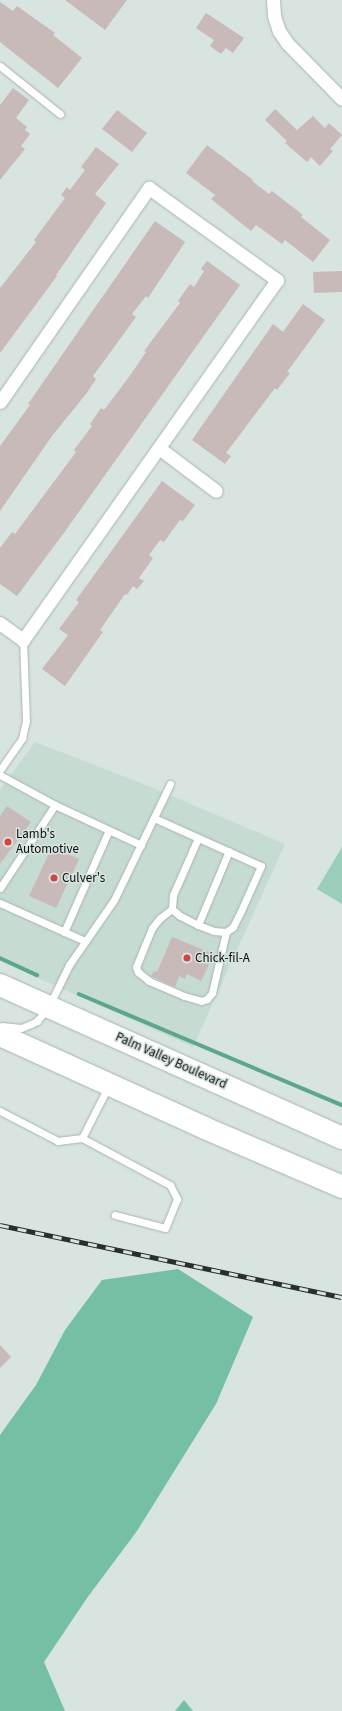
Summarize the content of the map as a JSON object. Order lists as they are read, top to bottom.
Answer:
{
  "streets": {
    "highway": ["Palm Valley Boulevard"]
  },
  "places": ["Lamb's Automotive", "Culver's", "Chick-fil-A"]
}
